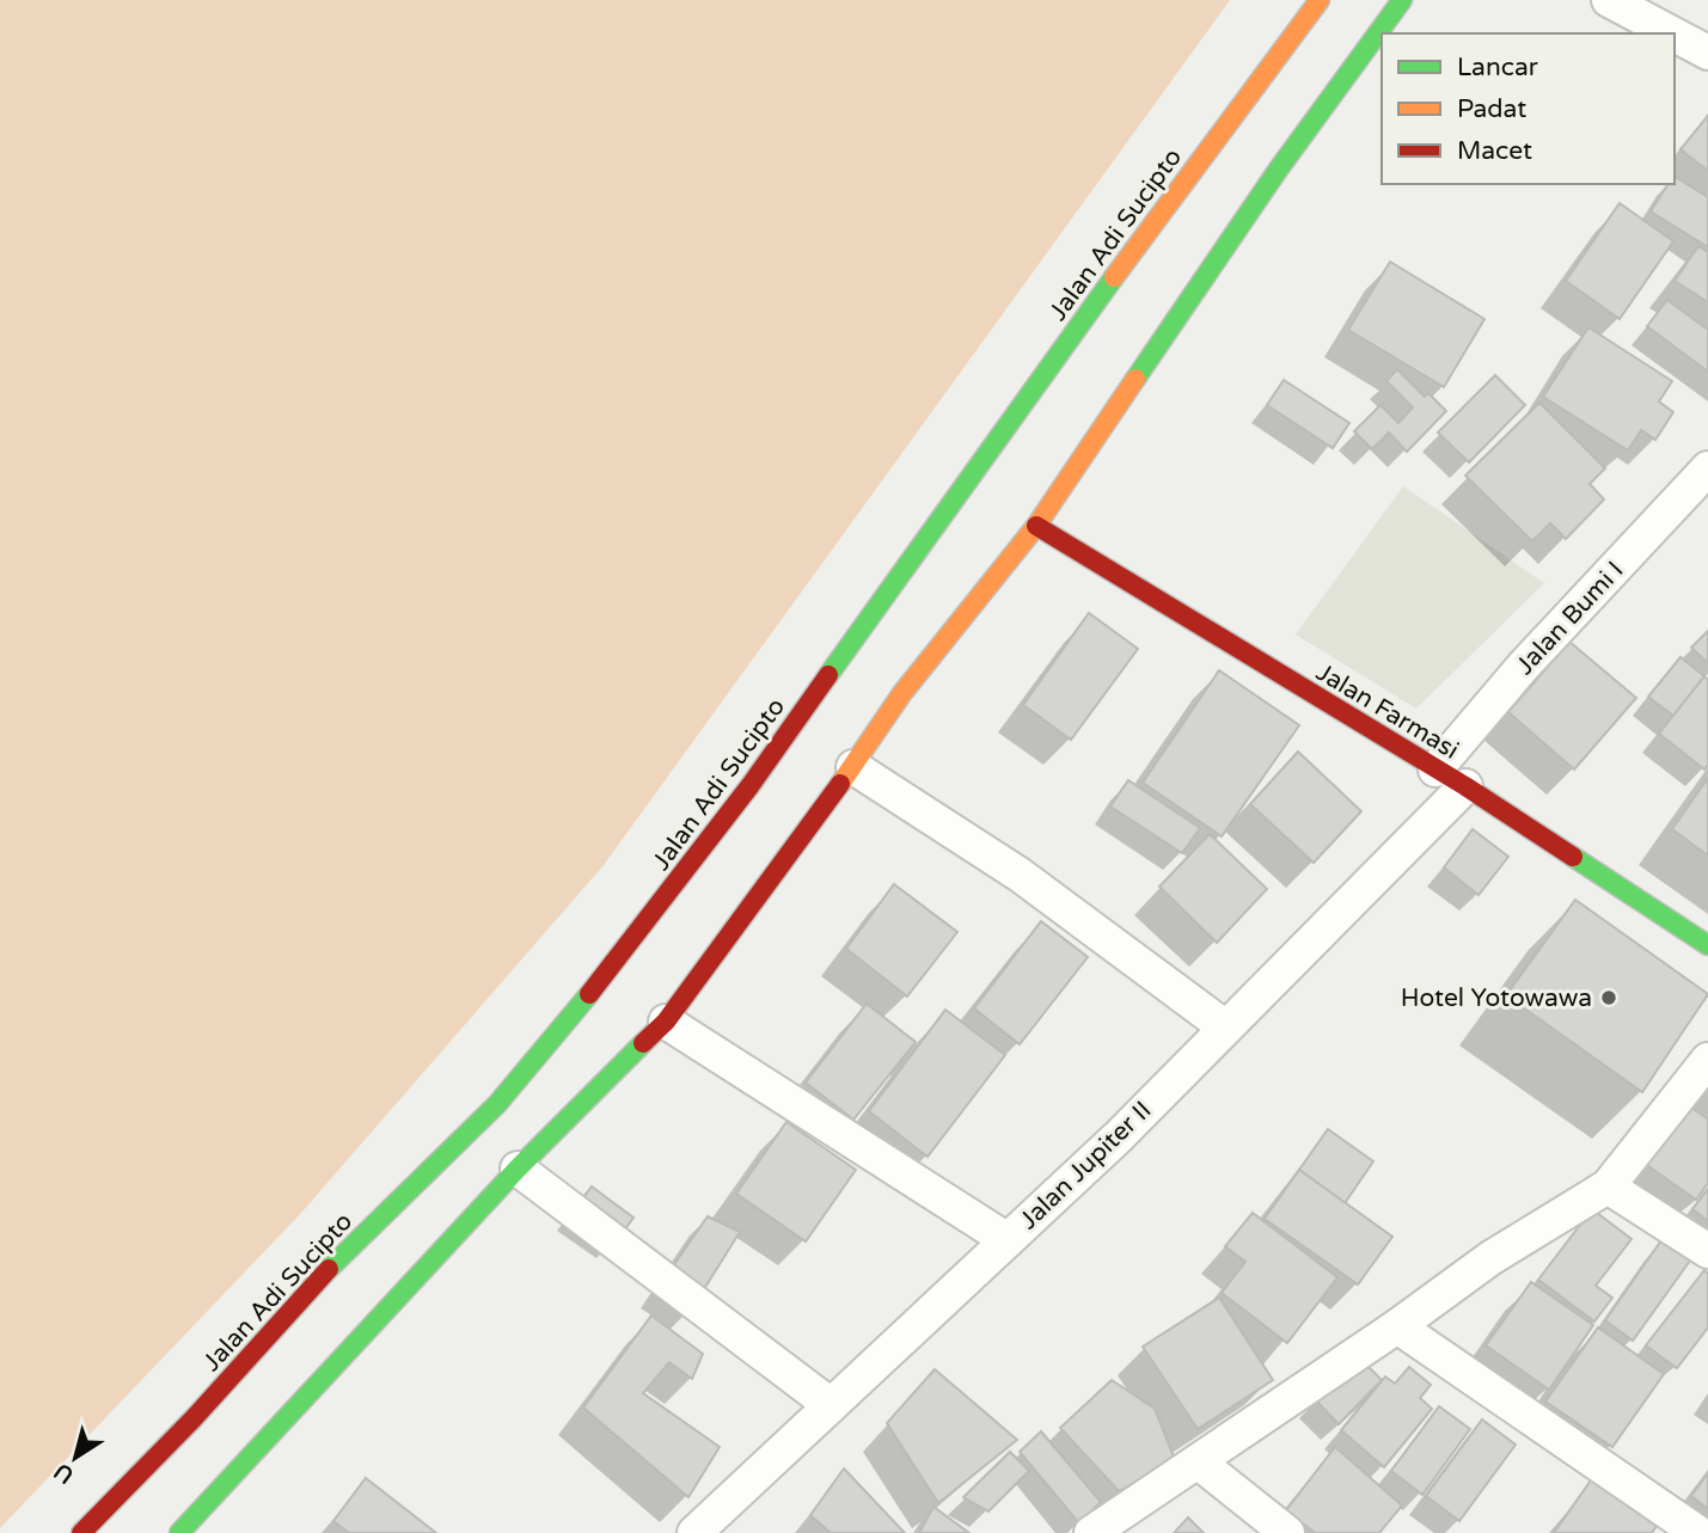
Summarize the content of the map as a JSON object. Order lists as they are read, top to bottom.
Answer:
{
  "streets": {
    "main road": ["Jalan Adi Sucipto", "Jalan Farmasi"],
    "street": ["Jalan Bumi I", "Jalan Jupiter II"]
  },
  "crossings": [
    ["Jalan Bumi I", "Jalan Farmasi"],
    ["Jalan Farmasi", "Jalan Jupiter II"]
  ],
  "places": ["Hotel Yotowawa"],
  "legend": ["Lancar", "Padat", "Macet"],
  "north": "bottom left"
}
